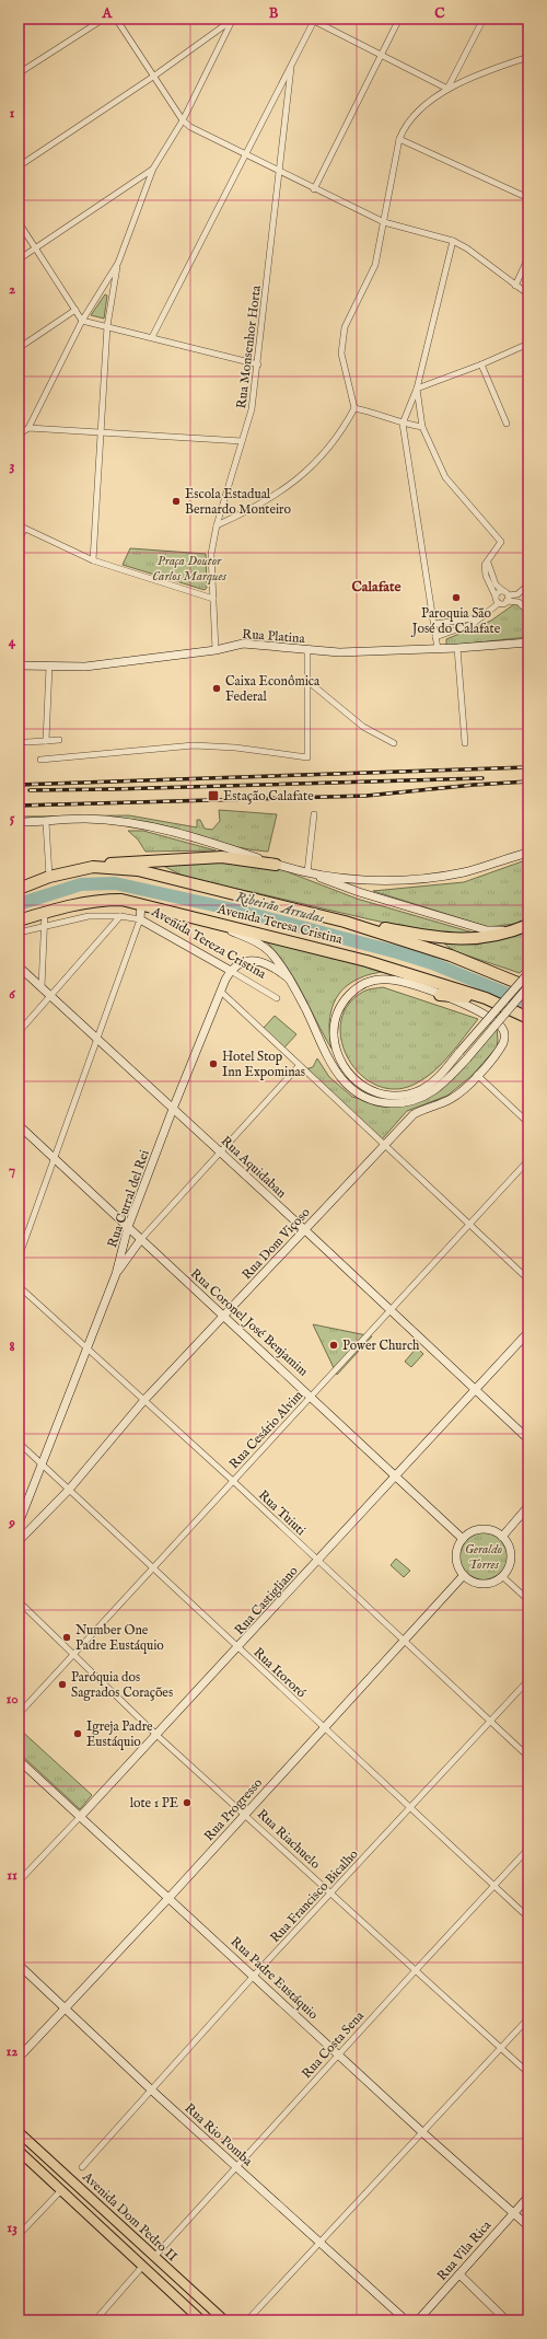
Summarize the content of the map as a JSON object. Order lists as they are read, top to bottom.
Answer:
{
  "streets": {
    "highway": ["Avenida Teresa Cristina"],
    "main road": ["Avenida Dom Pedro II"],
    "street": [
      "Rua Monsenhor Horta",
      "Rua Platina",
      "Avenida Tereza Cristina",
      "Rua Aquidaban",
      "Rua Curral del Rei",
      "Rua Dom Viçoso",
      "Rua Coronel José Benjamim",
      "Rua Cesário Alvim",
      "Rua Tuiuti",
      "Rua Castigliano",
      "Rua Itororó",
      "Rua Progresso",
      "Rua Riachuelo",
      "Rua Francisco Bicalho",
      "Rua Padre Eustáquio",
      "Rua Costa Sena",
      "Rua Rio Pomba",
      "Rua Vila Rica"
    ]
  },
  "crossings": [
    ["Rua Monsenhor Horta", "Rua Platina"],
    ["Avenida Teresa Cristina", "Avenida Tereza Cristina"],
    ["Avenida Tereza Cristina", "Rua Curral del Rei"],
    ["Rua Aquidaban", "Rua Curral del Rei"],
    ["Rua Aquidaban", "Rua Dom Viçoso"],
    ["Rua Aquidaban", "Rua Cesário Alvim"],
    ["Rua Aquidaban", "Rua Castigliano"],
    ["Rua Curral del Rei", "Rua Coronel José Benjamim"],
    ["Rua Curral del Rei", "Rua Tuiuti"],
    ["Rua Curral del Rei", "Rua Itororó"],
    ["Rua Dom Viçoso", "Rua Coronel José Benjamim"],
    ["Rua Dom Viçoso", "Rua Tuiuti"],
    ["Rua Dom Viçoso", "Rua Itororó"],
    ["Rua Coronel José Benjamim", "Rua Cesário Alvim"],
    ["Rua Coronel José Benjamim", "Rua Castigliano"],
    ["Rua Coronel José Benjamim", "Rua Progresso"],
    ["Rua Cesário Alvim", "Rua Tuiuti"],
    ["Rua Cesário Alvim", "Rua Itororó"],
    ["Rua Cesário Alvim", "Rua Riachuelo"],
    ["Rua Tuiuti", "Rua Castigliano"],
    ["Rua Tuiuti", "Rua Progresso"],
    ["Rua Tuiuti", "Rua Francisco Bicalho"],
    ["Rua Castigliano", "Rua Itororó"],
    ["Rua Castigliano", "Rua Riachuelo"],
    ["Rua Castigliano", "Rua Padre Eustáquio"],
    ["Rua Itororó", "Rua Progresso"],
    ["Rua Itororó", "Rua Francisco Bicalho"],
    ["Rua Itororó", "Rua Costa Sena"],
    ["Rua Progresso", "Rua Riachuelo"],
    ["Rua Progresso", "Rua Padre Eustáquio"],
    ["Rua Progresso", "Rua Rio Pomba"],
    ["Rua Riachuelo", "Rua Francisco Bicalho"],
    ["Rua Riachuelo", "Rua Costa Sena"],
    ["Rua Francisco Bicalho", "Rua Padre Eustáquio"],
    ["Rua Francisco Bicalho", "Rua Rio Pomba"],
    ["Rua Padre Eustáquio", "Rua Costa Sena"],
    ["Rua Padre Eustáquio", "Rua Vila Rica"],
    ["Rua Costa Sena", "Rua Rio Pomba"],
    ["Rua Costa Sena", "Avenida Dom Pedro II"]
  ],
  "districts": ["Calafate"],
  "water": ["Ribeirão Arrudas"],
  "parks": ["Praça Doutor Carlos Marques", "Geraldo Torres"],
  "places": {
    "other": [
      "Escola Estadual Bernardo Monteiro",
      "Paroquia São José do Calafate",
      "Caixa Econômica Federal",
      "Hotel Stop Inn Expominas",
      "Power Church",
      "Number One Padre Eustáquio",
      "Paróquia dos Sagrados Corações",
      "Igreja Padre Eustáquio",
      "lote 1 PE"
    ],
    "transit": ["Estação Calafate"]
  },
  "grid": {
    "columns": ["A", "B", "C"],
    "rows": [
      "1",
      "2",
      "3",
      "4",
      "5",
      "6",
      "7",
      "8",
      "9",
      "10",
      "11",
      "12",
      "13"
    ]
  }
}
